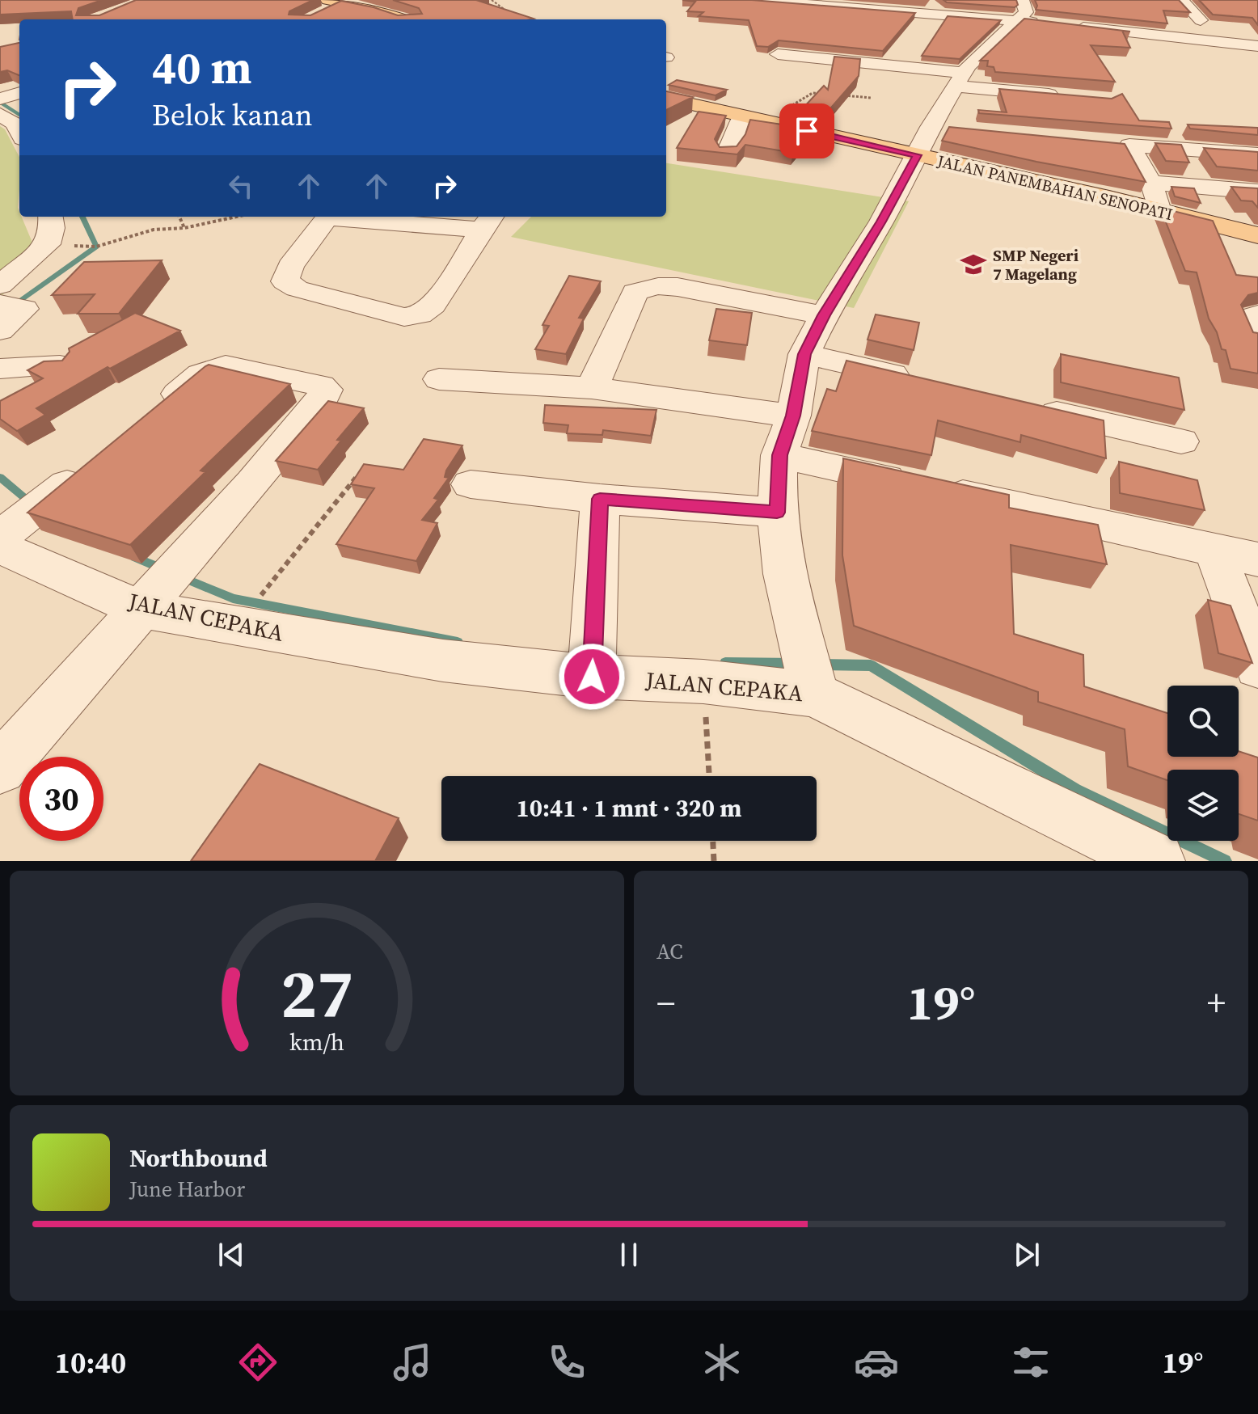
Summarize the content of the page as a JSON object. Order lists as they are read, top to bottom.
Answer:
{
  "streets": {
    "main road": ["JALAN PANEMBAHAN SENOPATI"],
    "street": ["JALAN CEPAKA"]
  },
  "places": {
    "school or university": ["SMP Negeri 7 Magelang"]
  },
  "page": {
    "turn": ["40 m", "Belok kanan"],
    "limit": "30",
    "trip": "10:41 · 1 mnt · 320 m",
    "tile": "AC",
    "heat": ["−", "19°", "+"],
    "song": ["Northbound", "June Harbor"],
    "tabs": ["10:40", "19°"],
    "gauge": ["27", "km/h"]
  }
}
